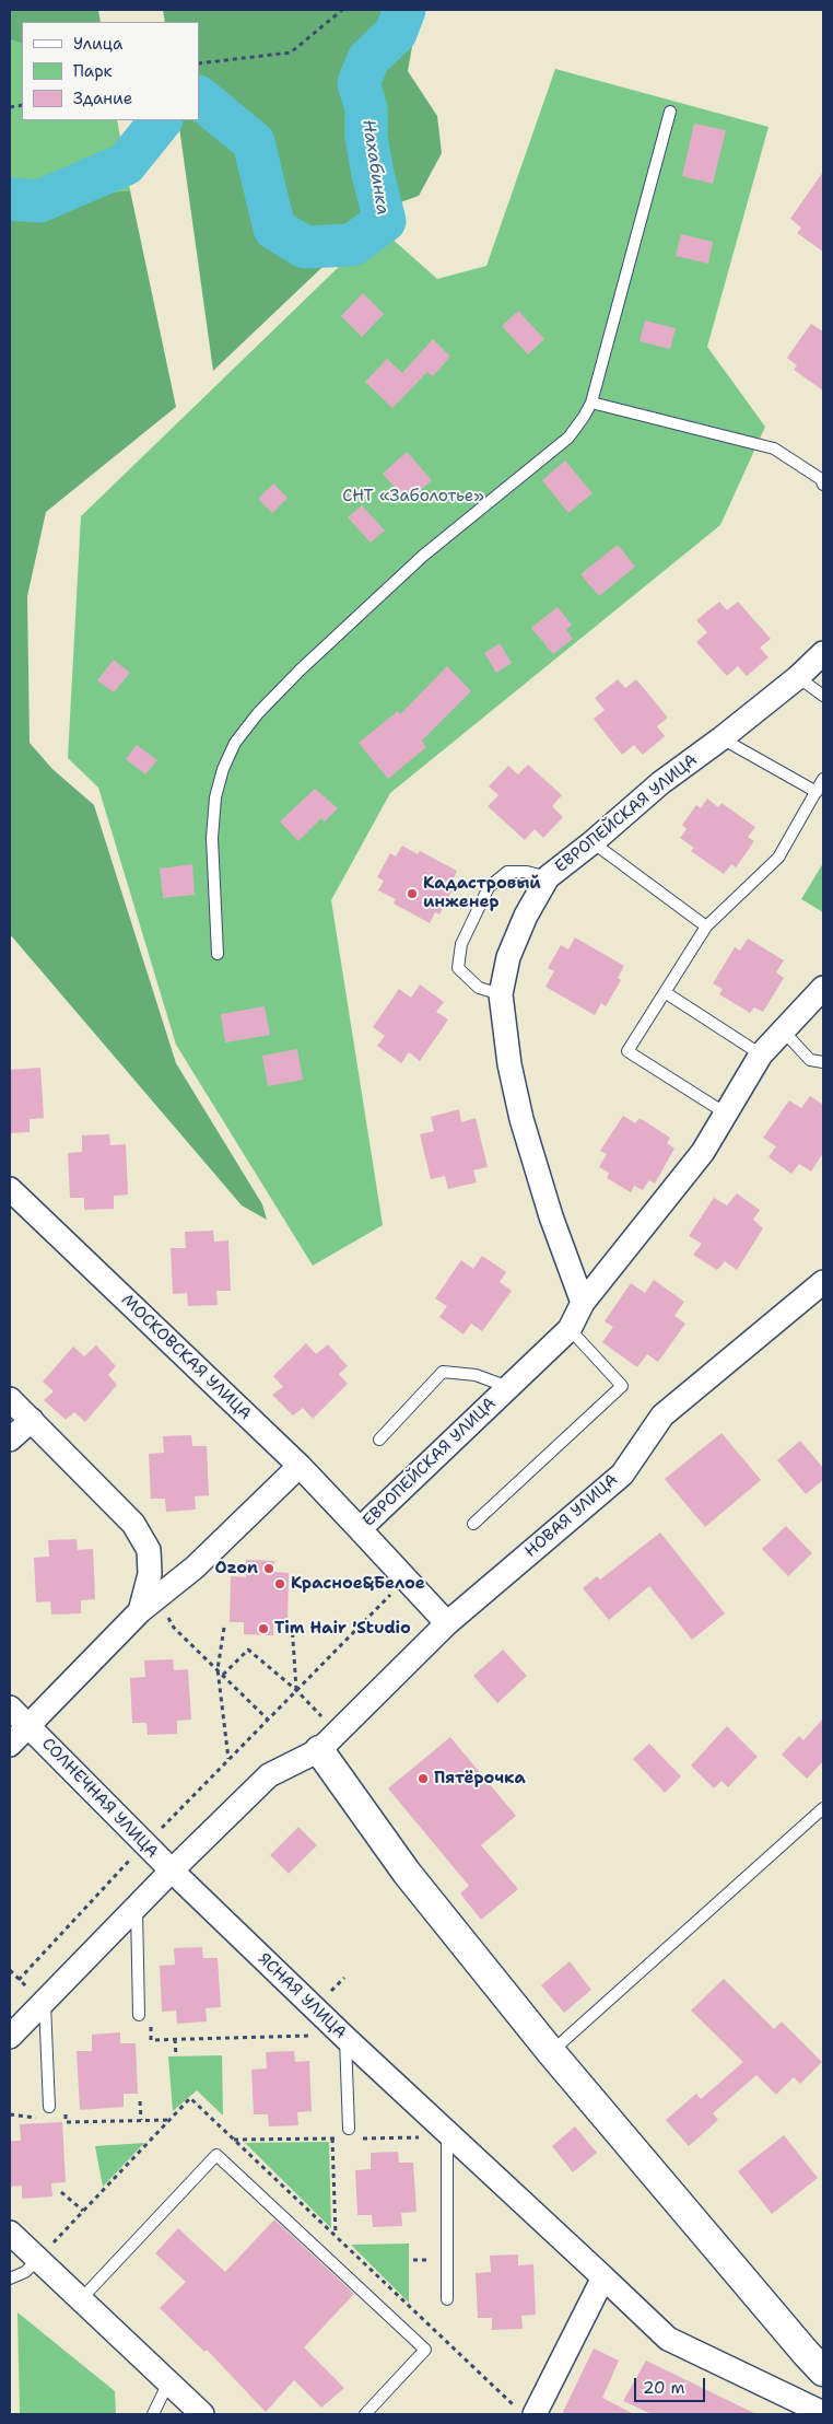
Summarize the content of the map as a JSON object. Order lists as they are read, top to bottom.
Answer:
{
  "streets": {
    "street": [
      "ЕВРОПЕЙСКАЯ УЛИЦА",
      "МОСКОВСКАЯ УЛИЦА",
      "НОВАЯ УЛИЦА",
      "СОЛНЕЧНАЯ УЛИЦА",
      "ЯСНАЯ УЛИЦА"
    ]
  },
  "crossings": [
    ["ЕВРОПЕЙСКАЯ УЛИЦА", "МОСКОВСКАЯ УЛИЦА"],
    ["ЕВРОПЕЙСКАЯ УЛИЦА", "НОВАЯ УЛИЦА"],
    ["МОСКОВСКАЯ УЛИЦА", "СОЛНЕЧНАЯ УЛИЦА"],
    ["НОВАЯ УЛИЦА", "СОЛНЕЧНАЯ УЛИЦА"],
    ["НОВАЯ УЛИЦА", "ЯСНАЯ УЛИЦА"],
    ["СОЛНЕЧНАЯ УЛИЦА", "ЯСНАЯ УЛИЦА"]
  ],
  "water": ["Нахабинка"],
  "parks": ["СНТ «Заболотье»"],
  "places": [
    "Кадастровый инженер",
    "Ozon",
    "Красное&Белое",
    "Tim Hair 'Studio",
    "Пятёрочка"
  ],
  "legend": ["Улица", "Парк", "Здание"],
  "scale_bar": "20 m"
}
